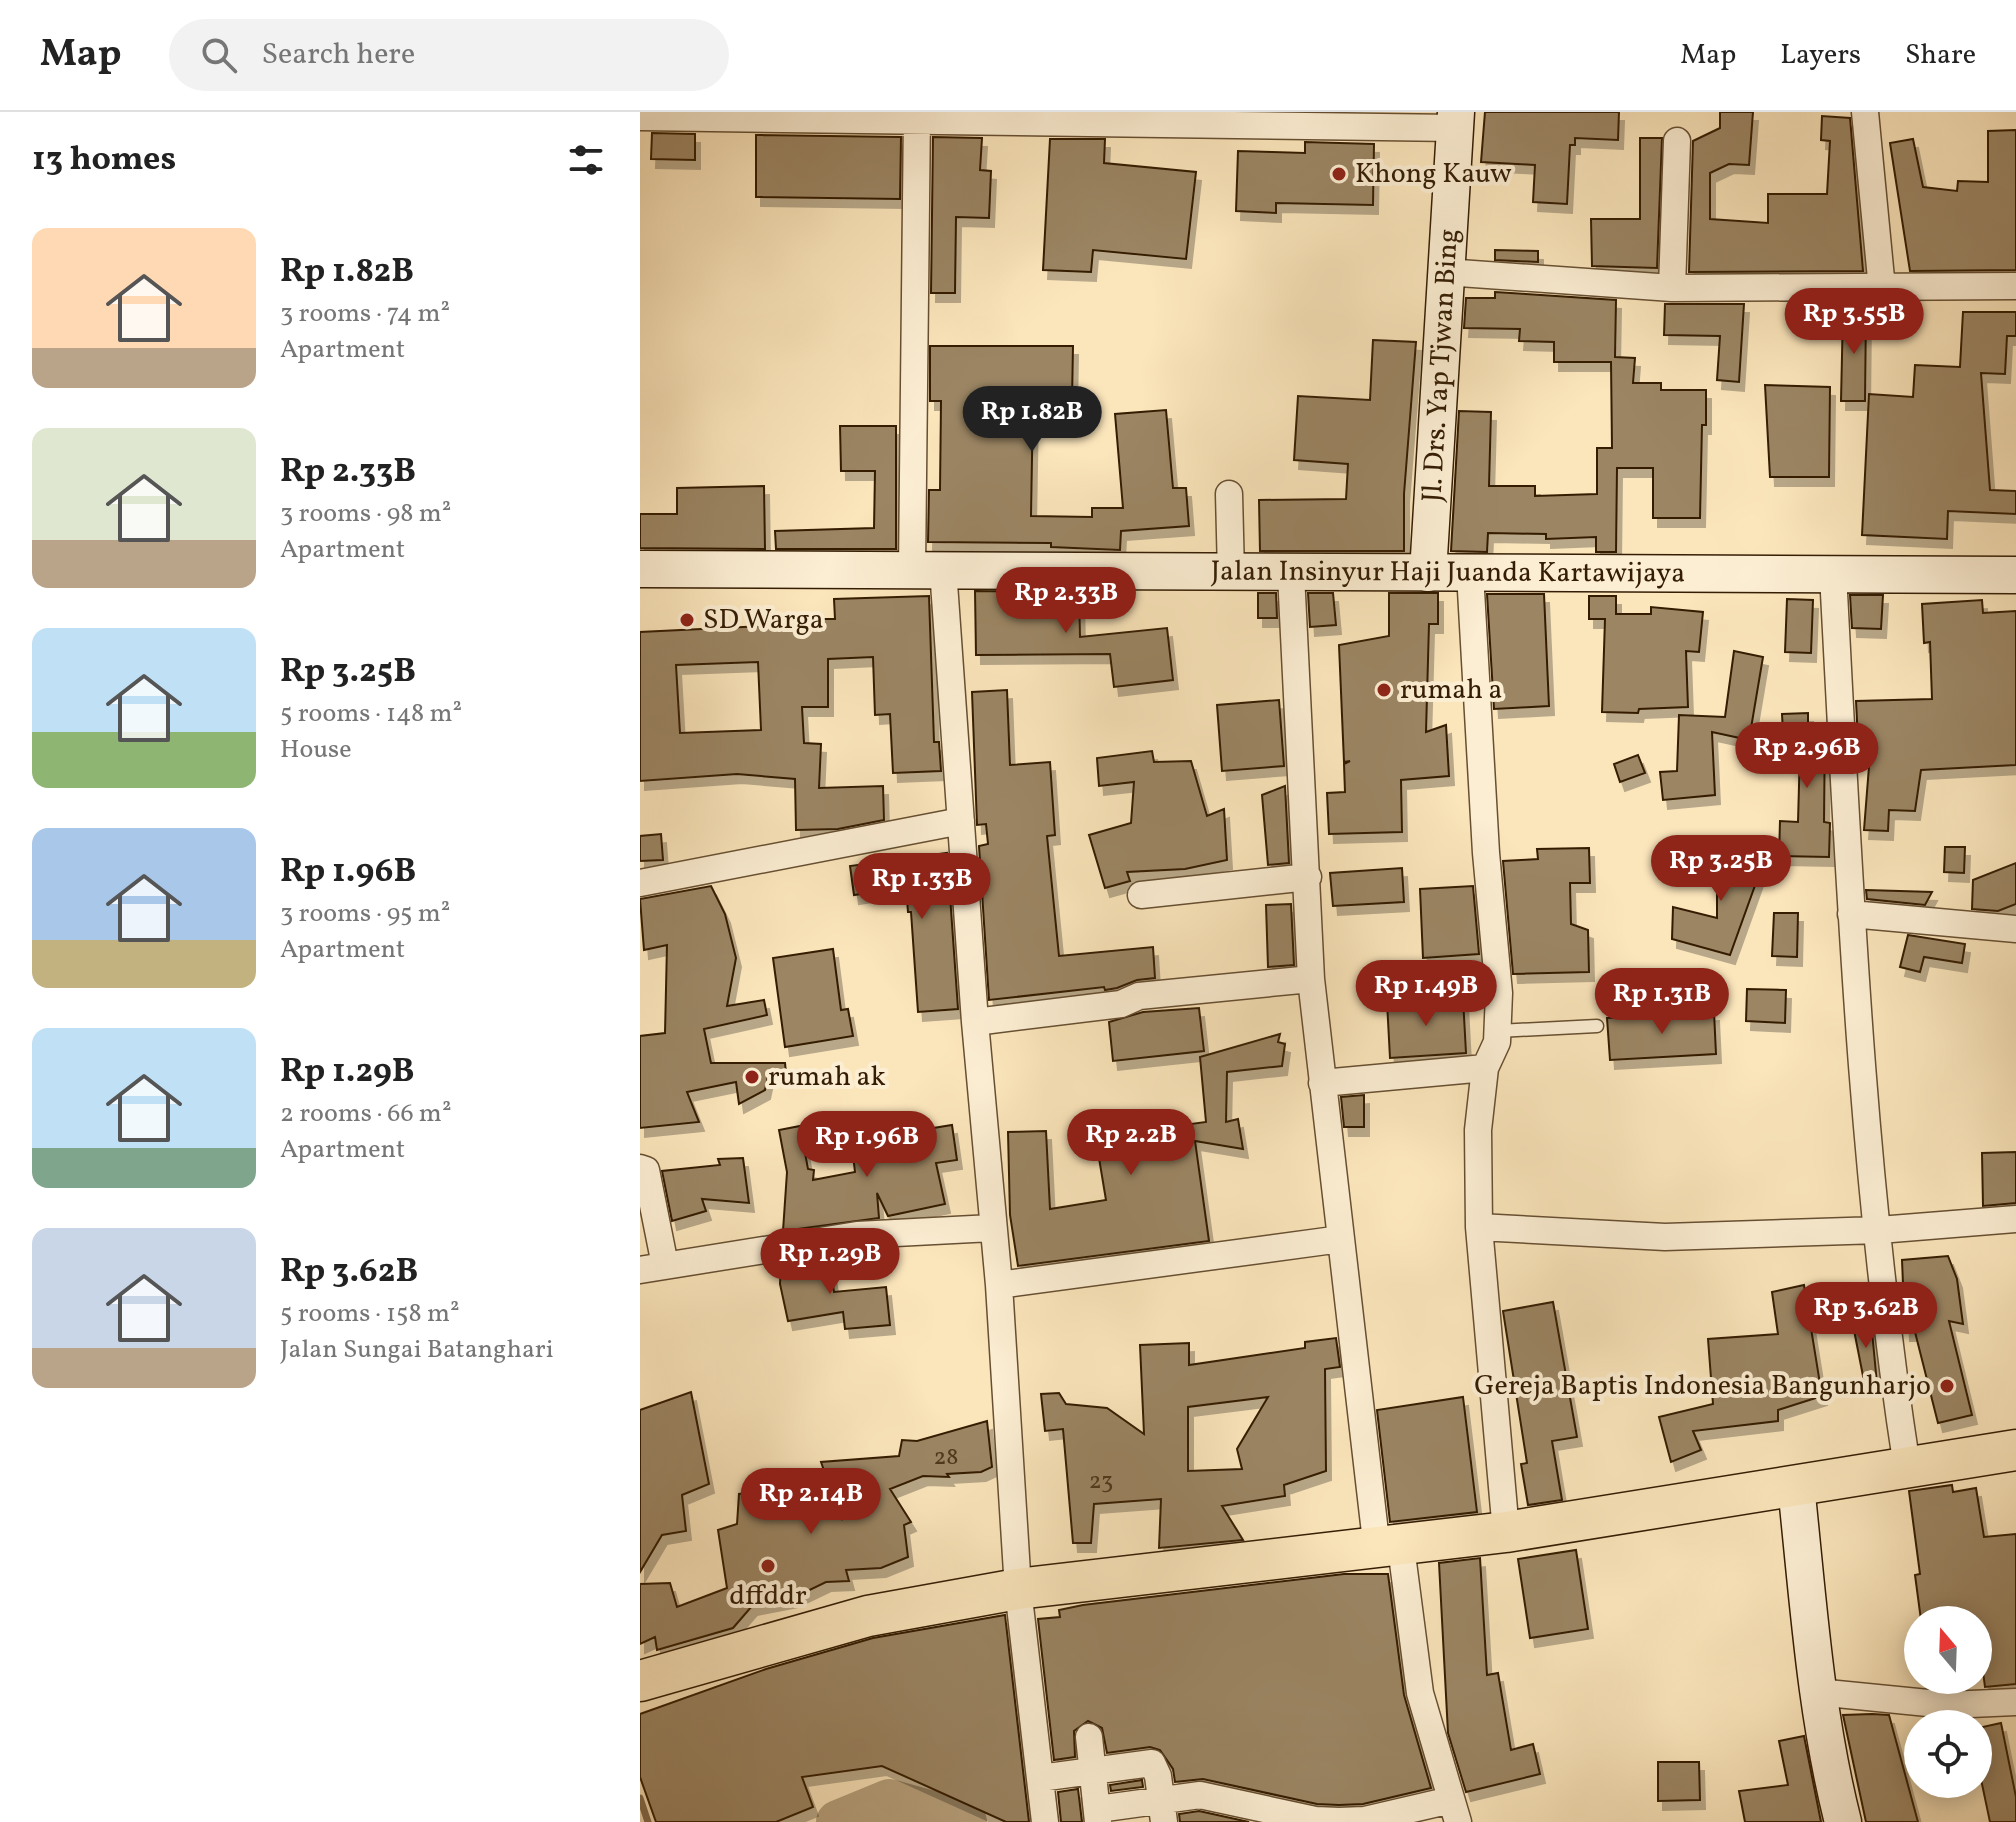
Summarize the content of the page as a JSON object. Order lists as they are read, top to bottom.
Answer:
{
  "streets": {
    "main road": ["Jl. Drs. Yap Tjwan Bing", "Jalan Insinyur Haji Juanda Kartawijaya"]
  },
  "crossings": [
    ["Jl. Drs. Yap Tjwan Bing", "Jalan Insinyur Haji Juanda Kartawijaya"]
  ],
  "places": [
    "Khong Kauw",
    "SD Warga",
    "rumah a",
    "rumah ak",
    "Gereja Baptis Indonesia Bangunharjo",
    "dffddr"
  ],
  "house_numbers": ["28", "23"],
  "north": "top",
  "page": {
    "header": "Map",
    "search": "Search here",
    "nav": ["Map", "Layers", "Share"],
    "heading": "13 homes",
    "list": [
      {
        "name": "Rp 1.82B",
        "note": "3 rooms · 74 m² · Apartment"
      },
      {
        "name": "Rp 2.33B",
        "note": "3 rooms · 98 m² · Apartment"
      },
      {
        "name": "Rp 3.25B",
        "note": "5 rooms · 148 m² · House"
      },
      {
        "name": "Rp 1.96B",
        "note": "3 rooms · 95 m² · Apartment"
      },
      {
        "name": "Rp 1.29B",
        "note": "2 rooms · 66 m² · Apartment"
      },
      {
        "name": "Rp 3.62B",
        "note": "5 rooms · 158 m² · Jalan Sungai Batanghari"
      }
    ],
    "price": [
      "Rp 3.55B",
      "Rp 1.82B",
      "Rp 2.33B",
      "Rp 2.96B",
      "Rp 3.25B",
      "Rp 1.33B",
      "Rp 1.49B",
      "Rp 1.31B",
      "Rp 2.2B",
      "Rp 1.96B",
      "Rp 1.29B",
      "Rp 3.62B",
      "Rp 2.14B"
    ]
  }
}
